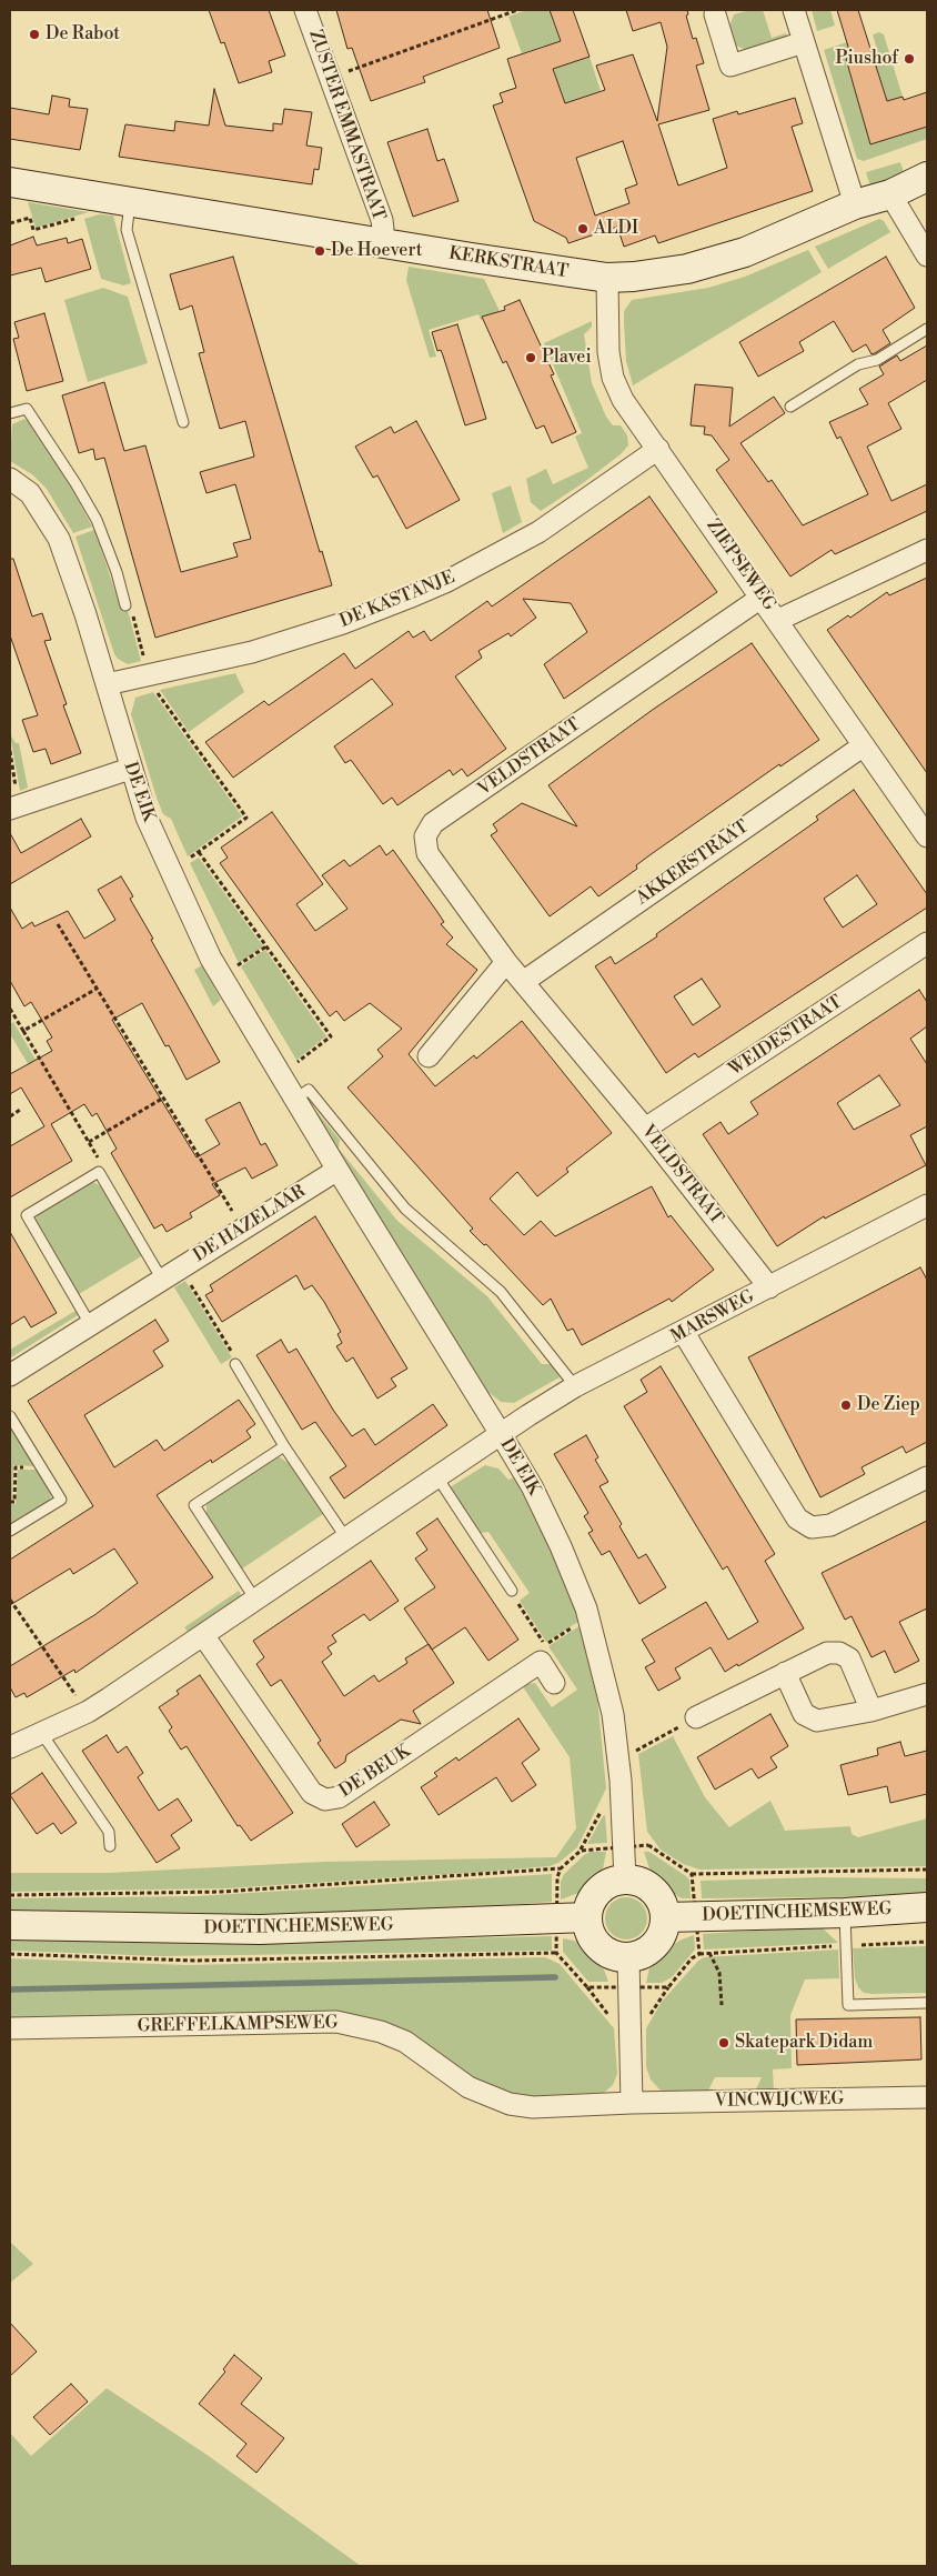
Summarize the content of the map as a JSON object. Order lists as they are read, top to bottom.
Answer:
{
  "streets": {
    "main road": ["KERKSTRAAT", "DOETINCHEMSEWEG"],
    "street": [
      "ZUSTER EMMASTRAAT",
      "ZIEPSEWEG",
      "DE KASTANJE",
      "VELDSTRAAT",
      "DE EIK",
      "AKKERSTRAAT",
      "WEIDESTRAAT",
      "DE HAZELAAR",
      "MARSWEG",
      "DE BEUK",
      "GREFFELKAMPSEWEG",
      "VINCWIJCWEG"
    ]
  },
  "crossings": [
    ["ZUSTER EMMASTRAAT", "KERKSTRAAT"],
    ["KERKSTRAAT", "ZIEPSEWEG"],
    ["ZIEPSEWEG", "DE KASTANJE"],
    ["ZIEPSEWEG", "VELDSTRAAT"],
    ["ZIEPSEWEG", "AKKERSTRAAT"],
    ["DE KASTANJE", "DE EIK"],
    ["VELDSTRAAT", "AKKERSTRAAT"],
    ["VELDSTRAAT", "WEIDESTRAAT"],
    ["VELDSTRAAT", "MARSWEG"],
    ["DE EIK", "DE HAZELAAR"],
    ["DE EIK", "MARSWEG"],
    ["DE EIK", "DOETINCHEMSEWEG"],
    ["GREFFELKAMPSEWEG", "VINCWIJCWEG"]
  ],
  "places": [
    "De Rabot",
    "Piushof",
    "ALDI",
    "De Hoevert",
    "Plavei",
    "De Ziep",
    "Skatepark Didam"
  ]
}
